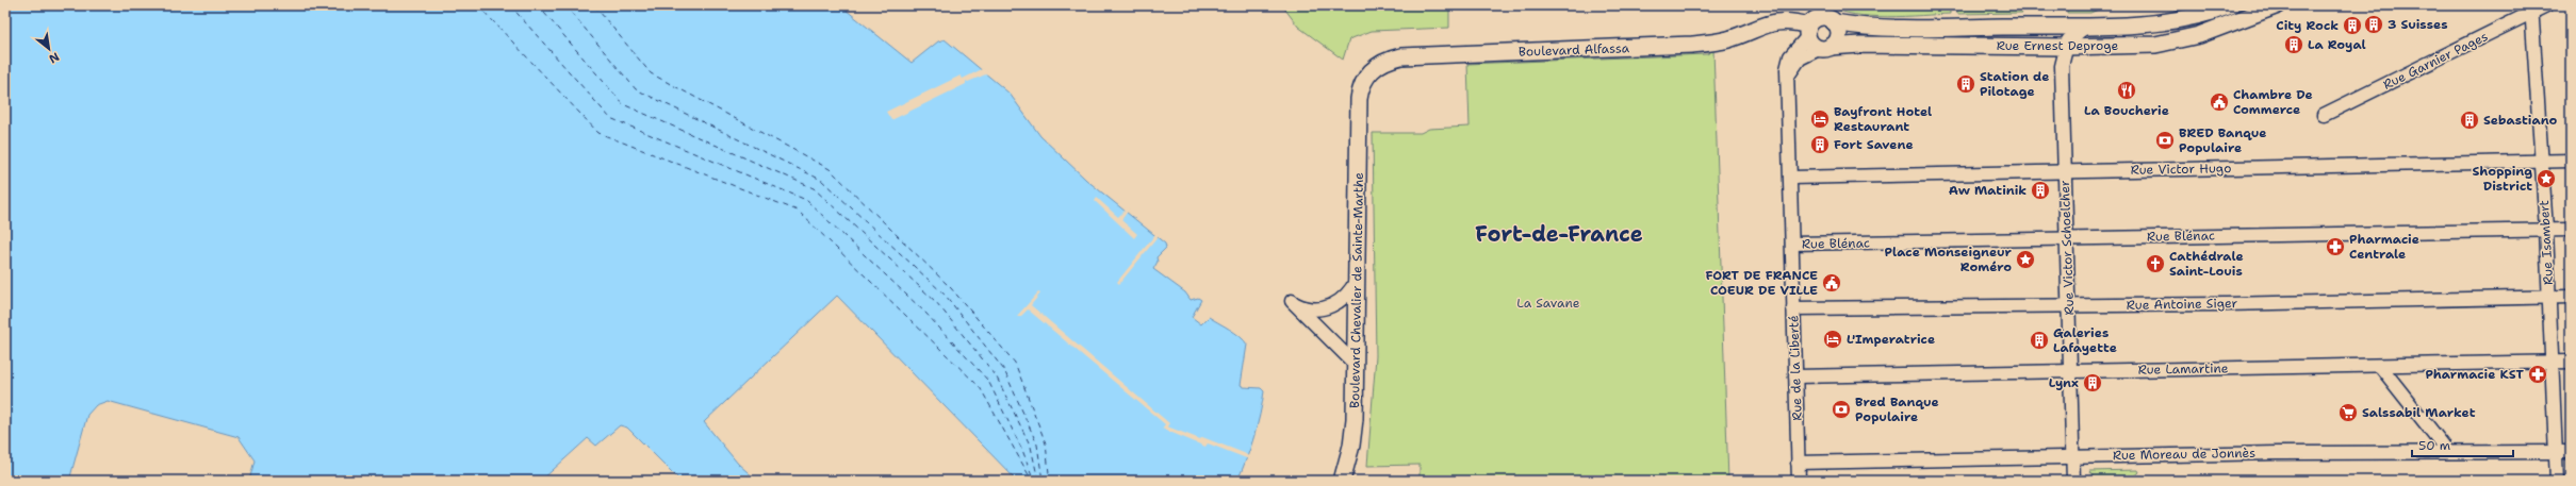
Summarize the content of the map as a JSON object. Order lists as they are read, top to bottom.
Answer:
{
  "streets": {
    "main road": ["Rue Ernest Deproge", "Boulevard Alfassa", "Boulevard Chevalier de Sainte-Marthe"],
    "street": [
      "Rue Garnier Pages",
      "Rue Victor Hugo",
      "Rue Blénac",
      "Rue Isambert",
      "Rue Victor Schoelcher",
      "Rue Antoine Siger",
      "Rue de la Liberté",
      "Rue Lamartine",
      "Rue Moreau de Jonnès"
    ]
  },
  "crossings": [
    ["Rue Ernest Deproge", "Boulevard Alfassa"],
    ["Rue Ernest Deproge", "Rue Victor Schoelcher"],
    ["Rue Ernest Deproge", "Rue de la Liberté"],
    ["Boulevard Alfassa", "Boulevard Chevalier de Sainte-Marthe"],
    ["Boulevard Alfassa", "Rue de la Liberté"],
    ["Rue Garnier Pages", "Rue Isambert"],
    ["Rue Victor Hugo", "Rue Isambert"],
    ["Rue Victor Hugo", "Rue Victor Schoelcher"],
    ["Rue Victor Hugo", "Rue de la Liberté"],
    ["Rue Blénac", "Rue Isambert"],
    ["Rue Blénac", "Rue Victor Schoelcher"],
    ["Rue Blénac", "Rue de la Liberté"],
    ["Rue Isambert", "Rue Antoine Siger"],
    ["Rue Isambert", "Rue Lamartine"],
    ["Rue Isambert", "Rue Moreau de Jonnès"],
    ["Rue Victor Schoelcher", "Rue Antoine Siger"],
    ["Rue Victor Schoelcher", "Rue Lamartine"],
    ["Rue Victor Schoelcher", "Rue Moreau de Jonnès"],
    ["Rue Antoine Siger", "Rue de la Liberté"],
    ["Rue de la Liberté", "Rue Lamartine"],
    ["Rue de la Liberté", "Rue Moreau de Jonnès"]
  ],
  "districts": ["Fort-de-France"],
  "parks": ["La Savane"],
  "places": {
    "building": [
      "3 Suisses",
      "City Rock",
      "La Royal",
      "Station de Pilotage",
      "Sebastiano",
      "Fort Savene",
      "Aw Matinik",
      "Galeries Lafayette",
      "Lynx"
    ],
    "restaurant": ["La Boucherie"],
    "public building": ["Chambre De Commerce", "FORT DE FRANCE COEUR DE VILLE"],
    "hotel": ["Bayfront Hotel Restaurant", "L'Imperatrice"],
    "bank": ["BRED Banque Populaire", "Bred Banque Populaire"],
    "place": ["Shopping District", "Place Monseigneur Roméro"],
    "pharmacy": ["Pharmacie Centrale", "Pharmacie KST"],
    "church": ["Cathédrale Saint-Louis"],
    "supermarket": ["Salssabil Market"]
  },
  "scale_bar": "50 m",
  "north": "bottom right"
}
